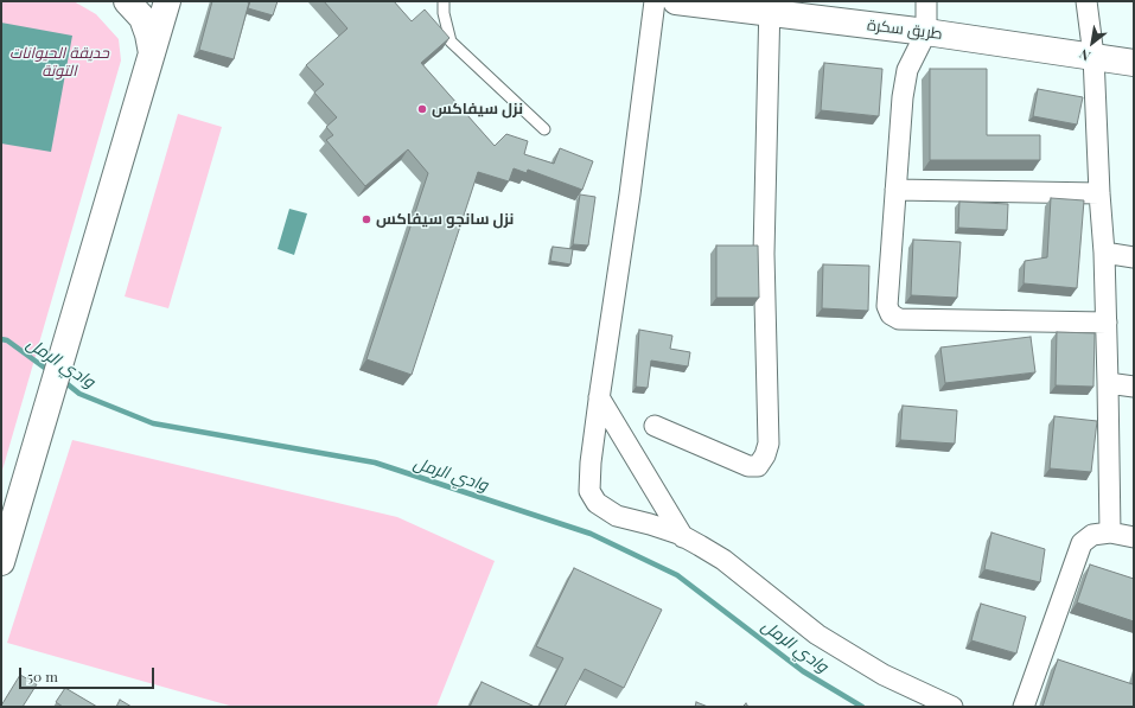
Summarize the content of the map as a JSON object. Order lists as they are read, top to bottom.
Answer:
{
  "streets": {
    "street": ["طريق سكرة"]
  },
  "water": ["وادي الرمل"],
  "parks": ["حديقة الحيوانات التوتة"],
  "places": ["نزل سيفاكس", "نزل سانجو سيفاكس"],
  "scale_bar": "50 m",
  "north": "bottom left"
}
